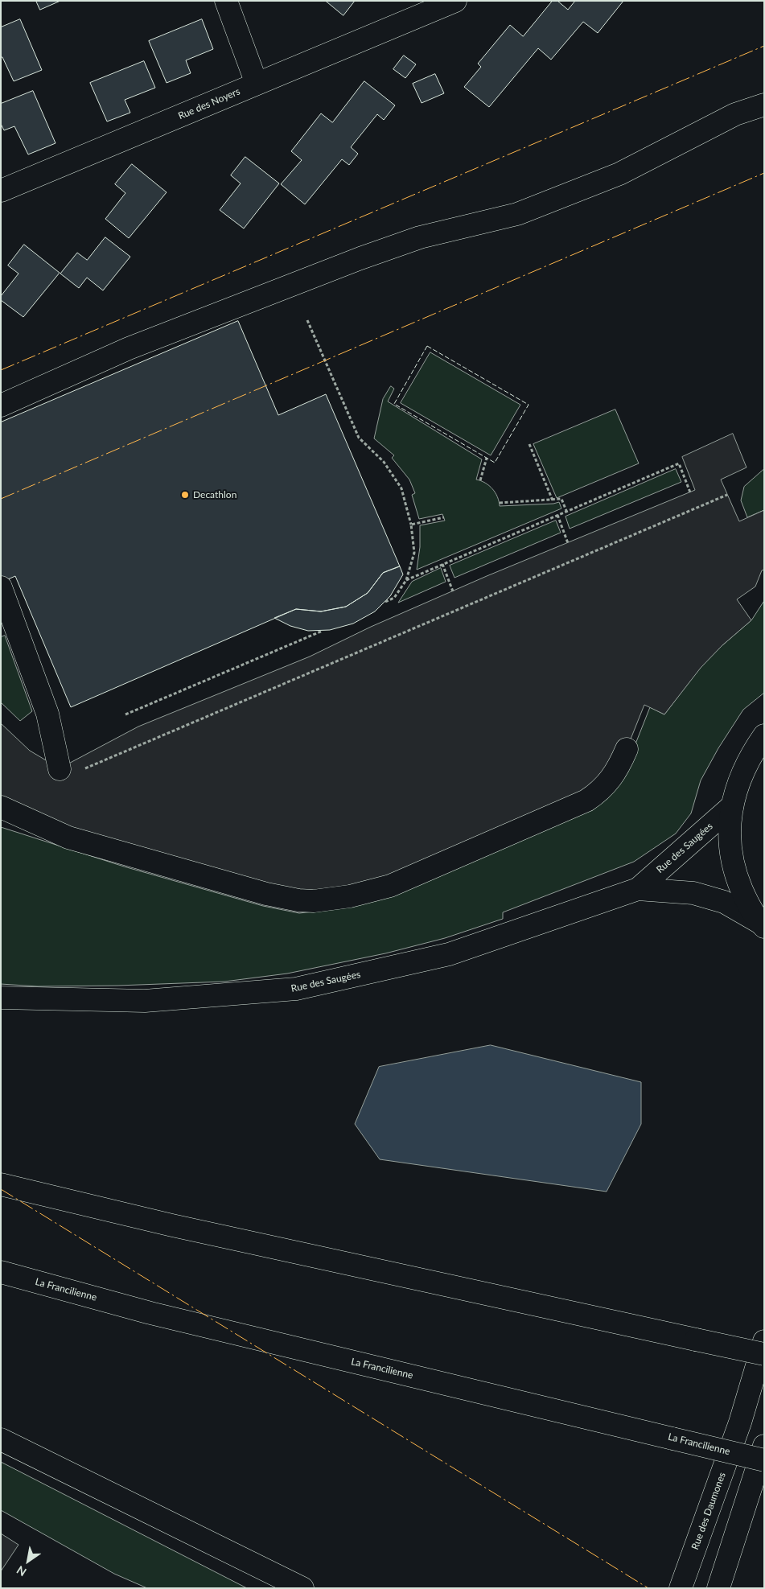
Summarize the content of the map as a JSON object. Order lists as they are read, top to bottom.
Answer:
{
  "streets": {
    "main road": [
      "Rue des Noyers",
      "Rue des Saugées",
      "La Francilienne",
      "Rue des Daumones"
    ]
  },
  "places": ["Decathlon"],
  "north": "bottom left"
}
